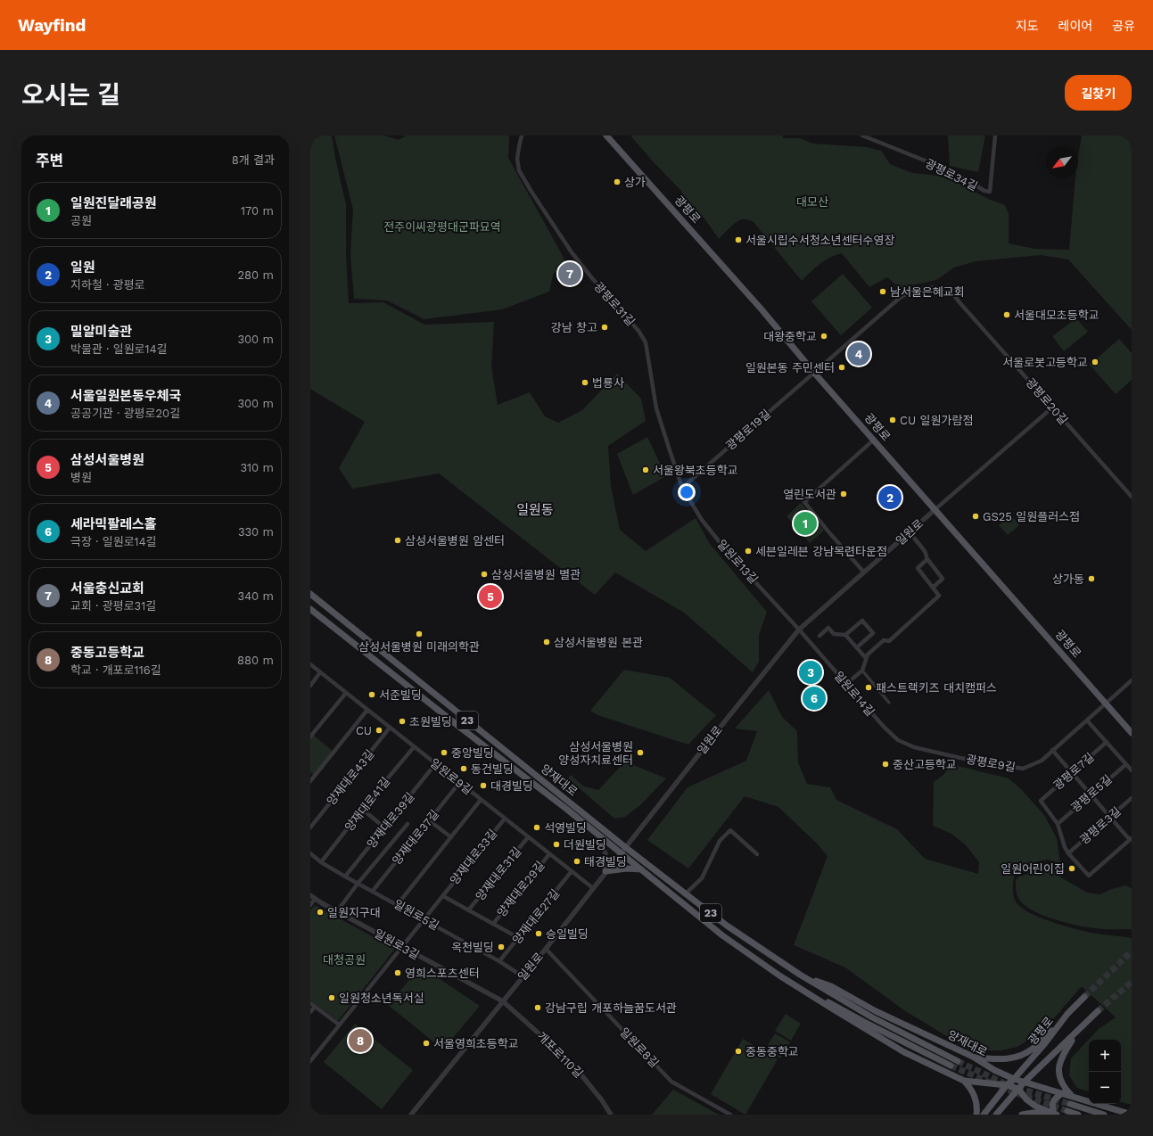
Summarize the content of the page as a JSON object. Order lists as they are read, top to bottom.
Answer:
{
  "streets": {
    "main road": ["광평로", "23", "양재대로"],
    "street": [
      "광평로34길",
      "광평로31길",
      "광평로20길",
      "광평로19길",
      "일원로",
      "일원로13길",
      "일원로14길",
      "광평로9길",
      "광평로7길",
      "일원로9길",
      "양재대로43길",
      "광평로5길",
      "양재대로41길",
      "양재대로39길",
      "광평로3길",
      "양재대로37길",
      "양재대로33길",
      "양재대로31길",
      "양재대로29길",
      "일원로5길",
      "양재대로27길",
      "일원로3길",
      "일원로8길",
      "개포로110길"
    ]
  },
  "crossings": [
    ["광평로", "광평로20길"],
    ["광평로", "광평로19길"],
    ["광평로", "일원로"],
    ["광평로", "광평로9길"],
    ["광평로", "양재대로"],
    ["광평로31길", "광평로19길"],
    ["광평로31길", "일원로13길"],
    ["광평로20길", "광평로19길"],
    ["광평로20길", "일원로"],
    ["광평로19길", "일원로13길"],
    ["일원로", "일원로13길"],
    ["일원로", "일원로14길"],
    ["일원로", "일원로9길"],
    ["일원로", "양재대로"],
    ["일원로", "일원로5길"],
    ["일원로", "일원로3길"],
    ["일원로", "일원로8길"],
    ["일원로", "개포로110길"],
    ["일원로13길", "일원로14길"],
    ["일원로14길", "광평로9길"],
    ["23", "양재대로"],
    ["광평로7길", "광평로5길"],
    ["일원로9길", "양재대로43길"],
    ["일원로9길", "양재대로41길"],
    ["일원로9길", "양재대로39길"],
    ["일원로9길", "양재대로37길"],
    ["일원로9길", "양재대로33길"],
    ["일원로9길", "양재대로31길"],
    ["일원로9길", "양재대로29길"],
    ["일원로9길", "양재대로27길"],
    ["양재대로41길", "일원로5길"],
    ["양재대로39길", "일원로5길"],
    ["양재대로37길", "일원로5길"],
    ["양재대로33길", "양재대로31길"],
    ["양재대로33길", "양재대로29길"],
    ["양재대로33길", "일원로5길"],
    ["양재대로33길", "양재대로27길"],
    ["양재대로33길", "일원로3길"],
    ["일원로5길", "양재대로27길"],
    ["일원로3길", "개포로110길"]
  ],
  "districts": ["일원동"],
  "parks": ["대모산", "전주이씨광평대군파묘역", "대청공원"],
  "places": [
    "상가",
    "서울시립수서청소년센터수영장",
    "남서울은혜교회",
    "서울대모초등학교",
    "강남 창고",
    "대왕중학교",
    "서울로봇고등학교",
    "일원본동 주민센터",
    "법룡사",
    "CU 일원가람점",
    "서울왕북초등학교",
    "열린도서관",
    "GS25 일원플러스점",
    "삼성서울병원 암센터",
    "세븐일레븐 강남목련타운점",
    "삼성서울병원 별관",
    "상가동",
    "삼성서울병원 미래의학관",
    "삼성서울병원 본관",
    "패스트랙키즈 대치캠퍼스",
    "서준빌딩",
    "초원빌딩",
    "CU",
    "중앙빌딩",
    "삼성서울병원 양성자치료센터",
    "중산고등학교",
    "동건빌딩",
    "대경빌딩",
    "석영빌딩",
    "더원빌딩",
    "태경빌딩",
    "일원어린이집",
    "일원지구대",
    "승일빌딩",
    "옥천빌딩",
    "영희스포츠센터",
    "일원청소년독서실",
    "강남구립 개포하늘꿈도서관",
    "서울영희초등학교",
    "중동중학교"
  ],
  "north": "bottom left",
  "page": {
    "header": "Wayfind",
    "nav": ["지도", "레이어", "공유"],
    "title": "오시는 길",
    "buttons": "길찾기",
    "heading": ["주변", "8개 결과"],
    "list": [
      {
        "mark": "1",
        "name": "일원진달래공원",
        "note": "공원",
        "value": "170 m"
      },
      {
        "mark": "2",
        "name": "일원",
        "note": "지하철 · 광평로",
        "value": "280 m"
      },
      {
        "mark": "3",
        "name": "밀알미술관",
        "note": "박물관 · 일원로14길",
        "value": "300 m"
      },
      {
        "mark": "4",
        "name": "서울일원본동우체국",
        "note": "공공기관 · 광평로20길",
        "value": "300 m"
      },
      {
        "mark": "5",
        "name": "삼성서울병원",
        "note": "병원",
        "value": "310 m"
      },
      {
        "mark": "6",
        "name": "세라믹팔레스홀",
        "note": "극장 · 일원로14길",
        "value": "330 m"
      },
      {
        "mark": "7",
        "name": "서울충신교회",
        "note": "교회 · 광평로31길",
        "value": "340 m"
      },
      {
        "mark": "8",
        "name": "중동고등학교",
        "note": "학교 · 개포로116길",
        "value": "880 m"
      }
    ],
    "pins": [
      "7",
      "4",
      "2",
      "1",
      "5",
      "3",
      "6",
      "8"
    ],
    "map_buttons": ["+", "−"]
  }
}
